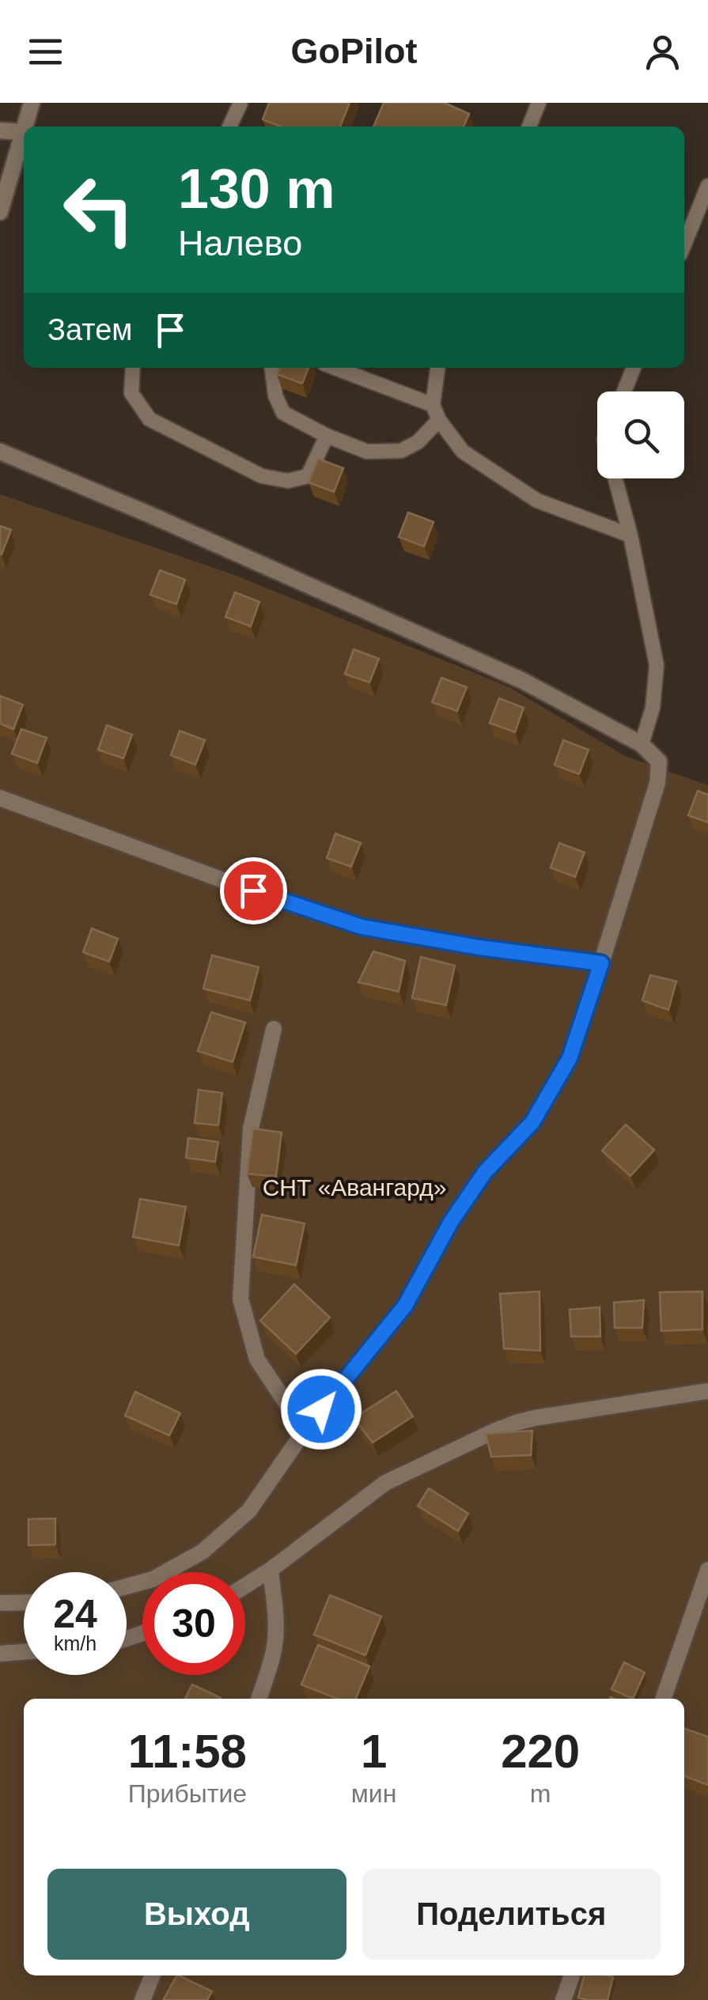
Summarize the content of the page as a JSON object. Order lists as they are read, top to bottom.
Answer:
{
  "parks": ["СНТ «Авангард»"],
  "page": {
    "header": "GoPilot",
    "turn": ["130 m", "Налево"],
    "then": "Затем",
    "speed": "24 km/h",
    "limit": "30",
    "eta": [
      "11:58",
      "Прибытие",
      "1",
      "мин",
      "220",
      "m"
    ],
    "buttons": ["Выход", "Поделиться"]
  }
}
